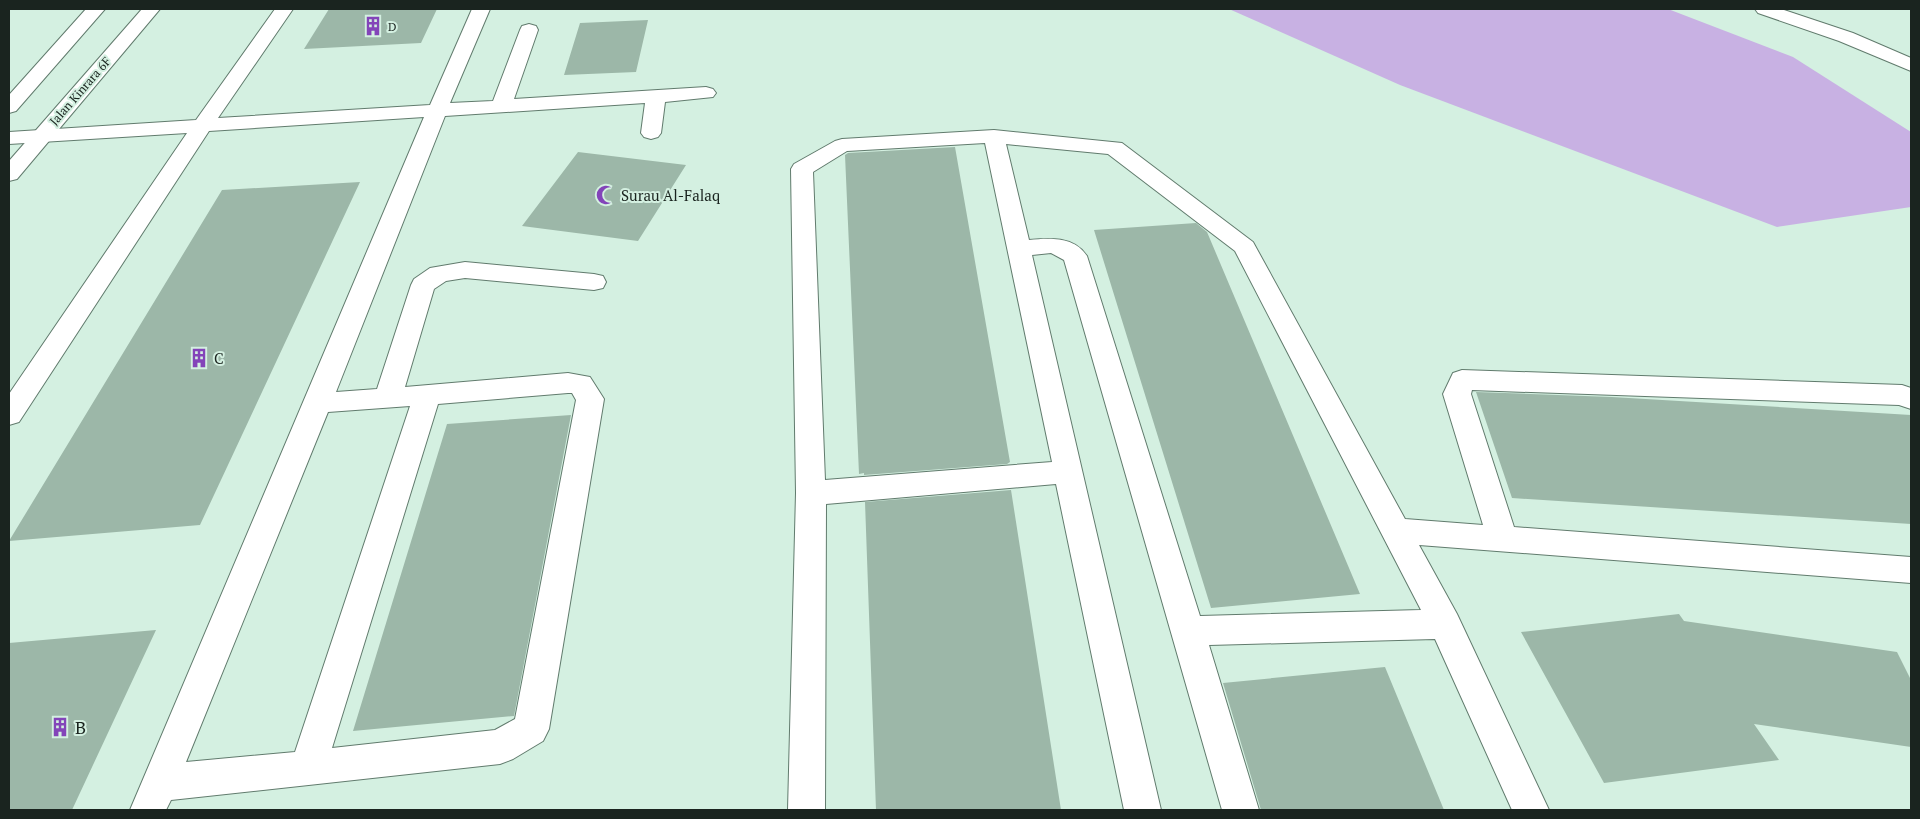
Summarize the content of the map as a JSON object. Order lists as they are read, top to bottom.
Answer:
{
  "streets": {
    "main road": ["Jalan Kinrara 6F"]
  },
  "places": {
    "building": ["D", "C", "B"],
    "mosque": ["Surau Al-Falaq"]
  }
}
